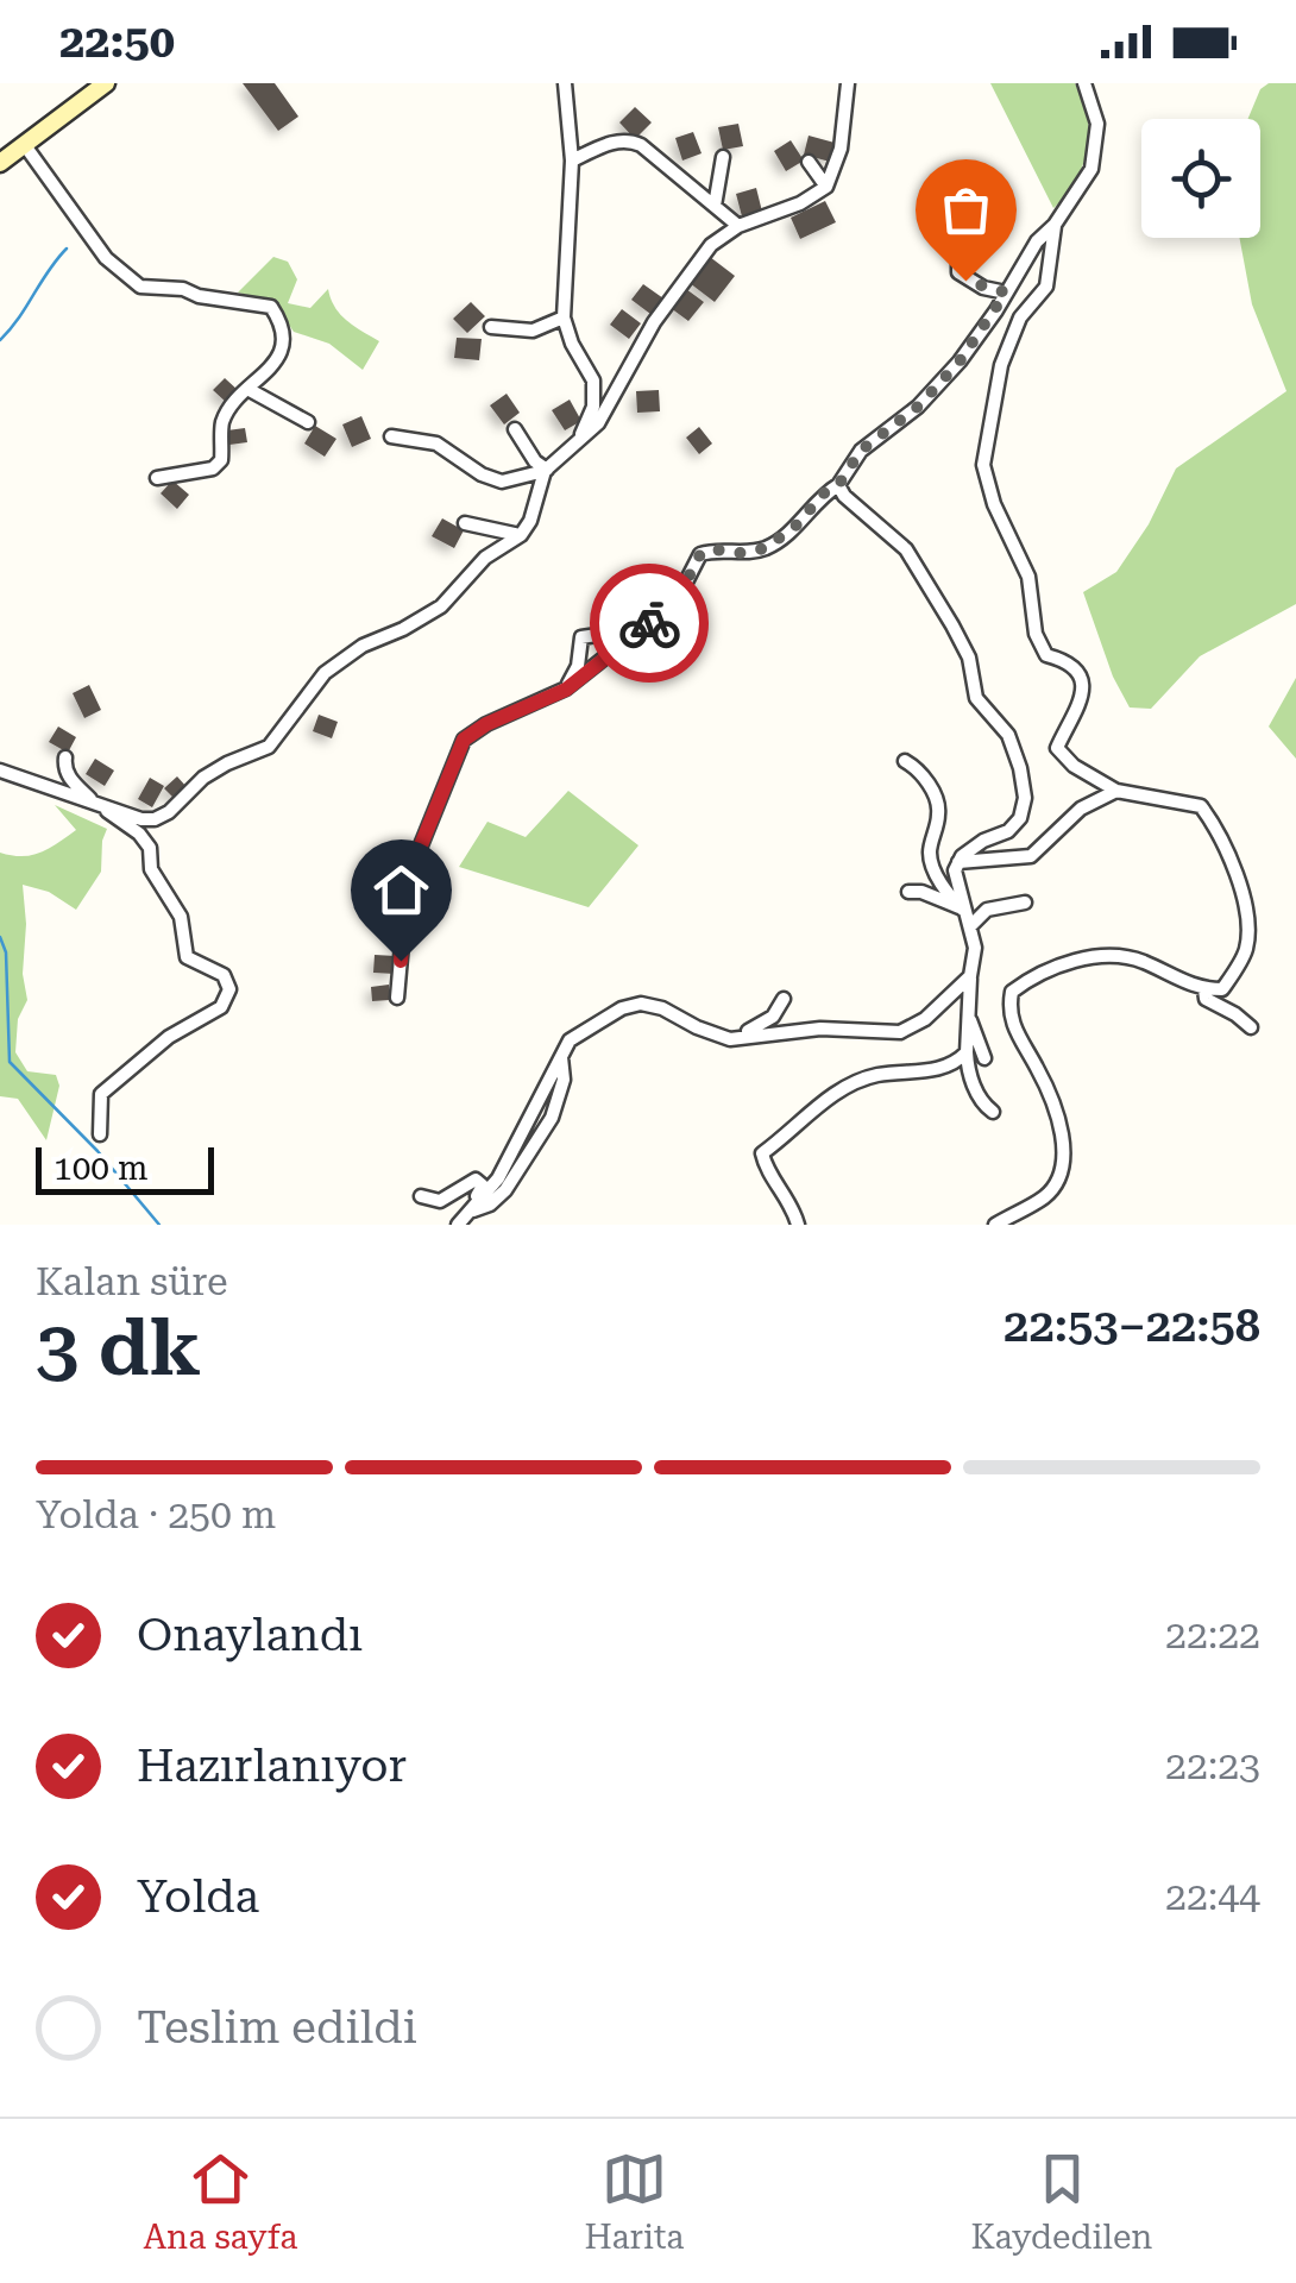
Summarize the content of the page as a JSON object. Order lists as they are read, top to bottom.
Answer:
{
  "scale_bar": "100 m",
  "page": {
    "status": "22:50",
    "scale": "100 m",
    "heading": ["3 dk", "Kalan süre", "22:53–22:58"],
    "bar": "Yolda · 250 m",
    "list": [
      ["Onaylandı", "22:22"],
      ["Hazırlanıyor", "22:23"],
      ["Yolda", "22:44"],
      "Teslim edildi"
    ],
    "tabs": ["Ana sayfa", "Harita", "Kaydedilen"]
  }
}
